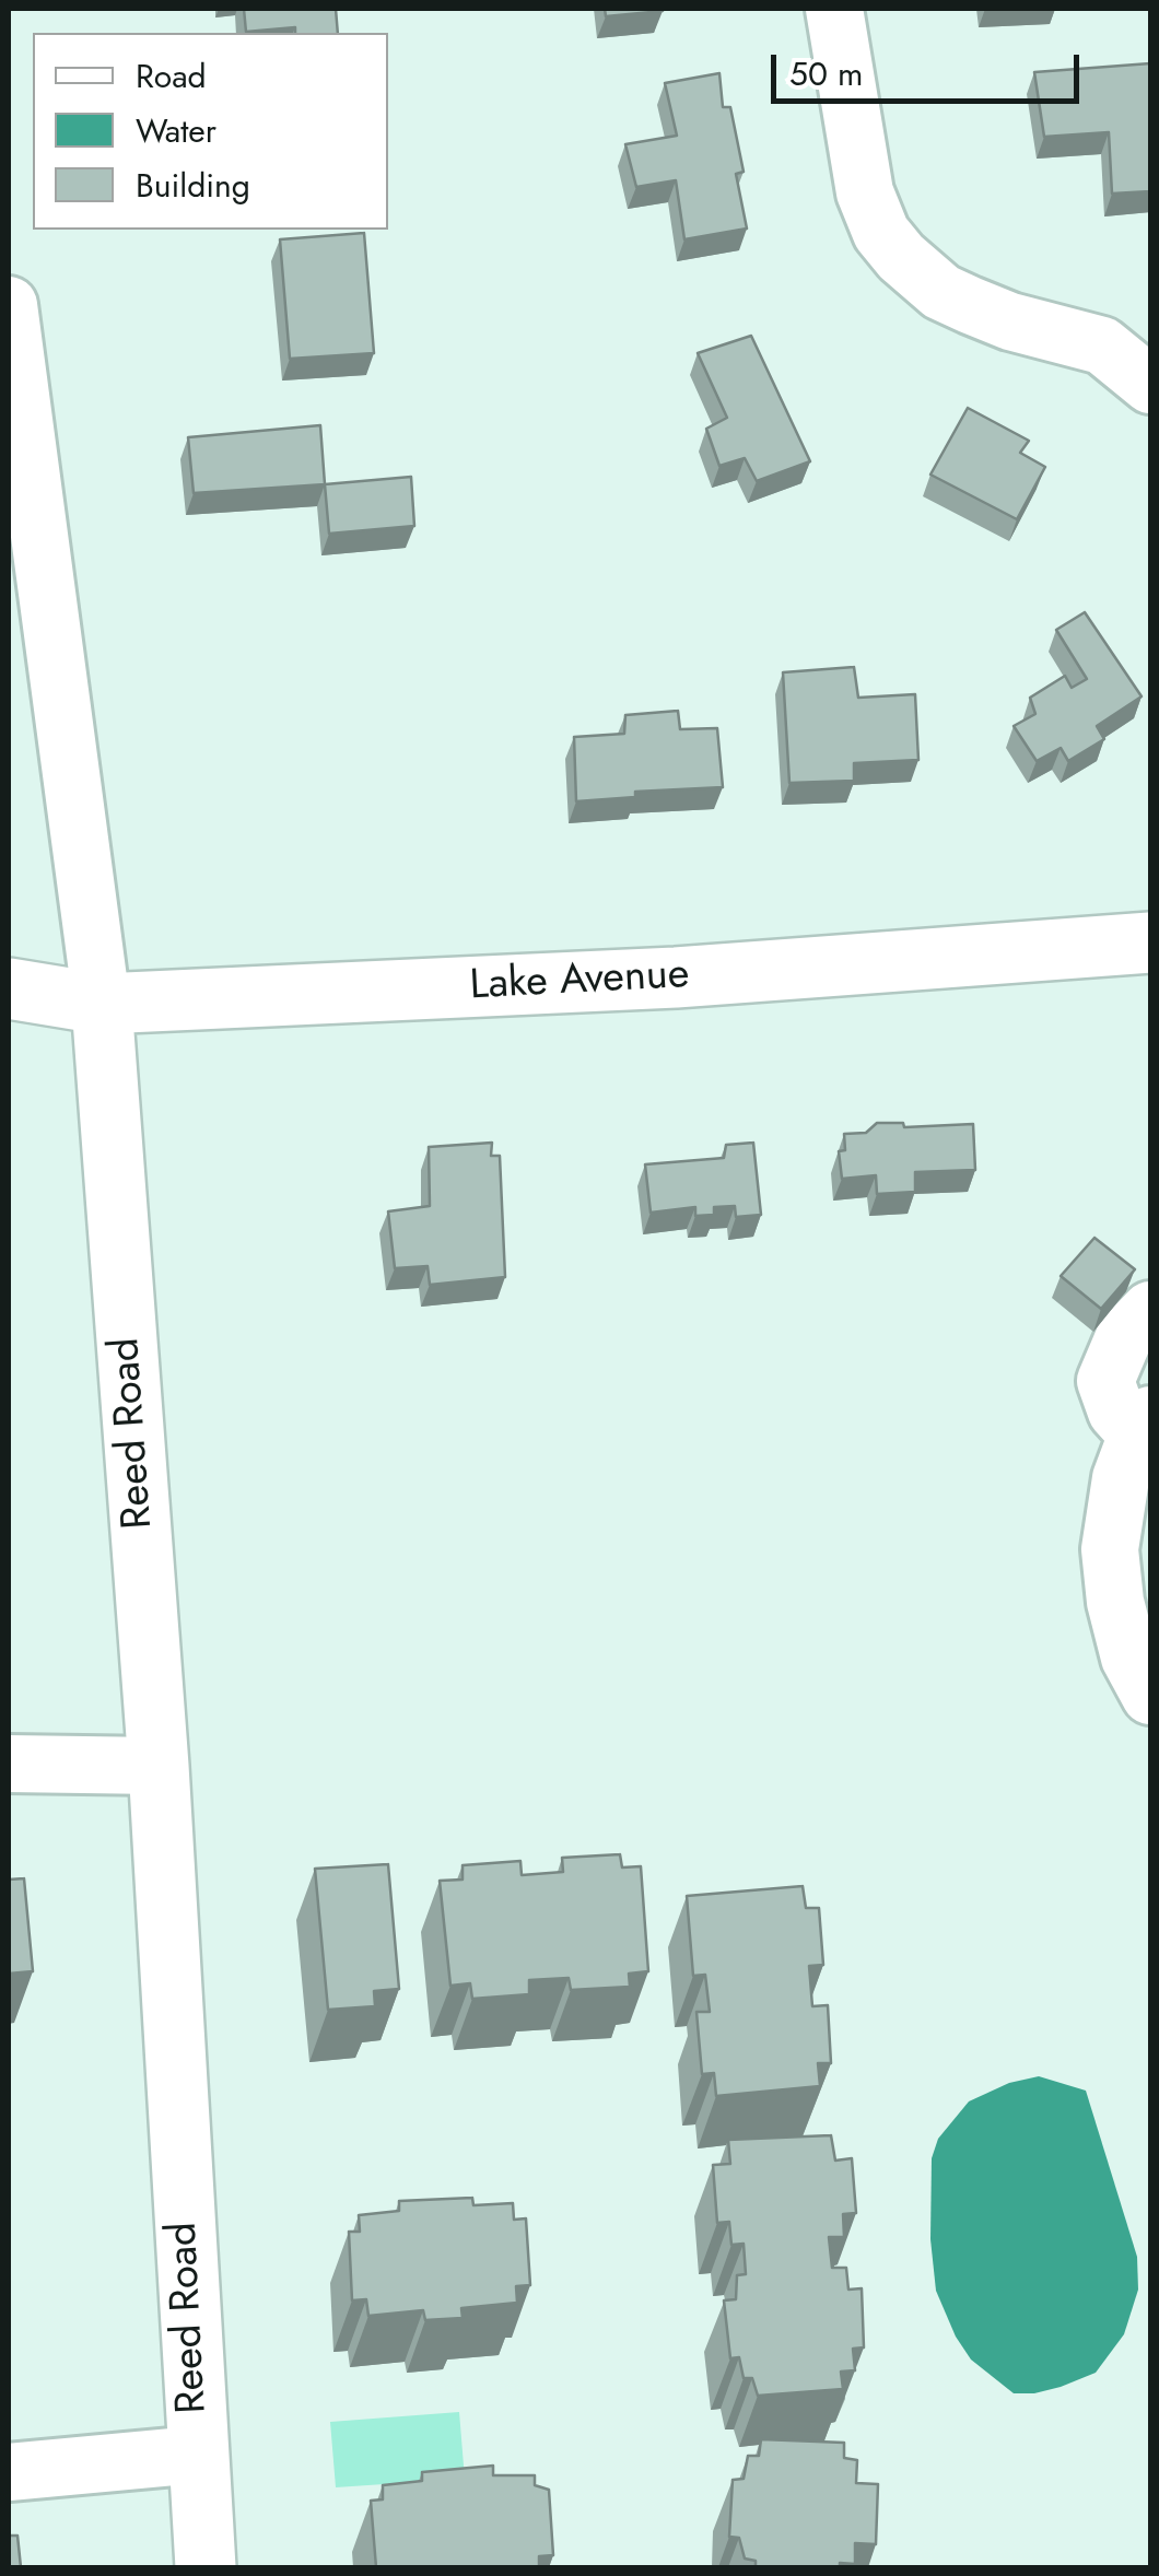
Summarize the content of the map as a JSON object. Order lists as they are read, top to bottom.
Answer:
{
  "streets": {
    "main road": ["Lake Avenue", "Reed Road"]
  },
  "crossings": [
    ["Lake Avenue", "Reed Road"]
  ],
  "legend": ["Road", "Water", "Building"],
  "scale_bar": "50 m"
}
